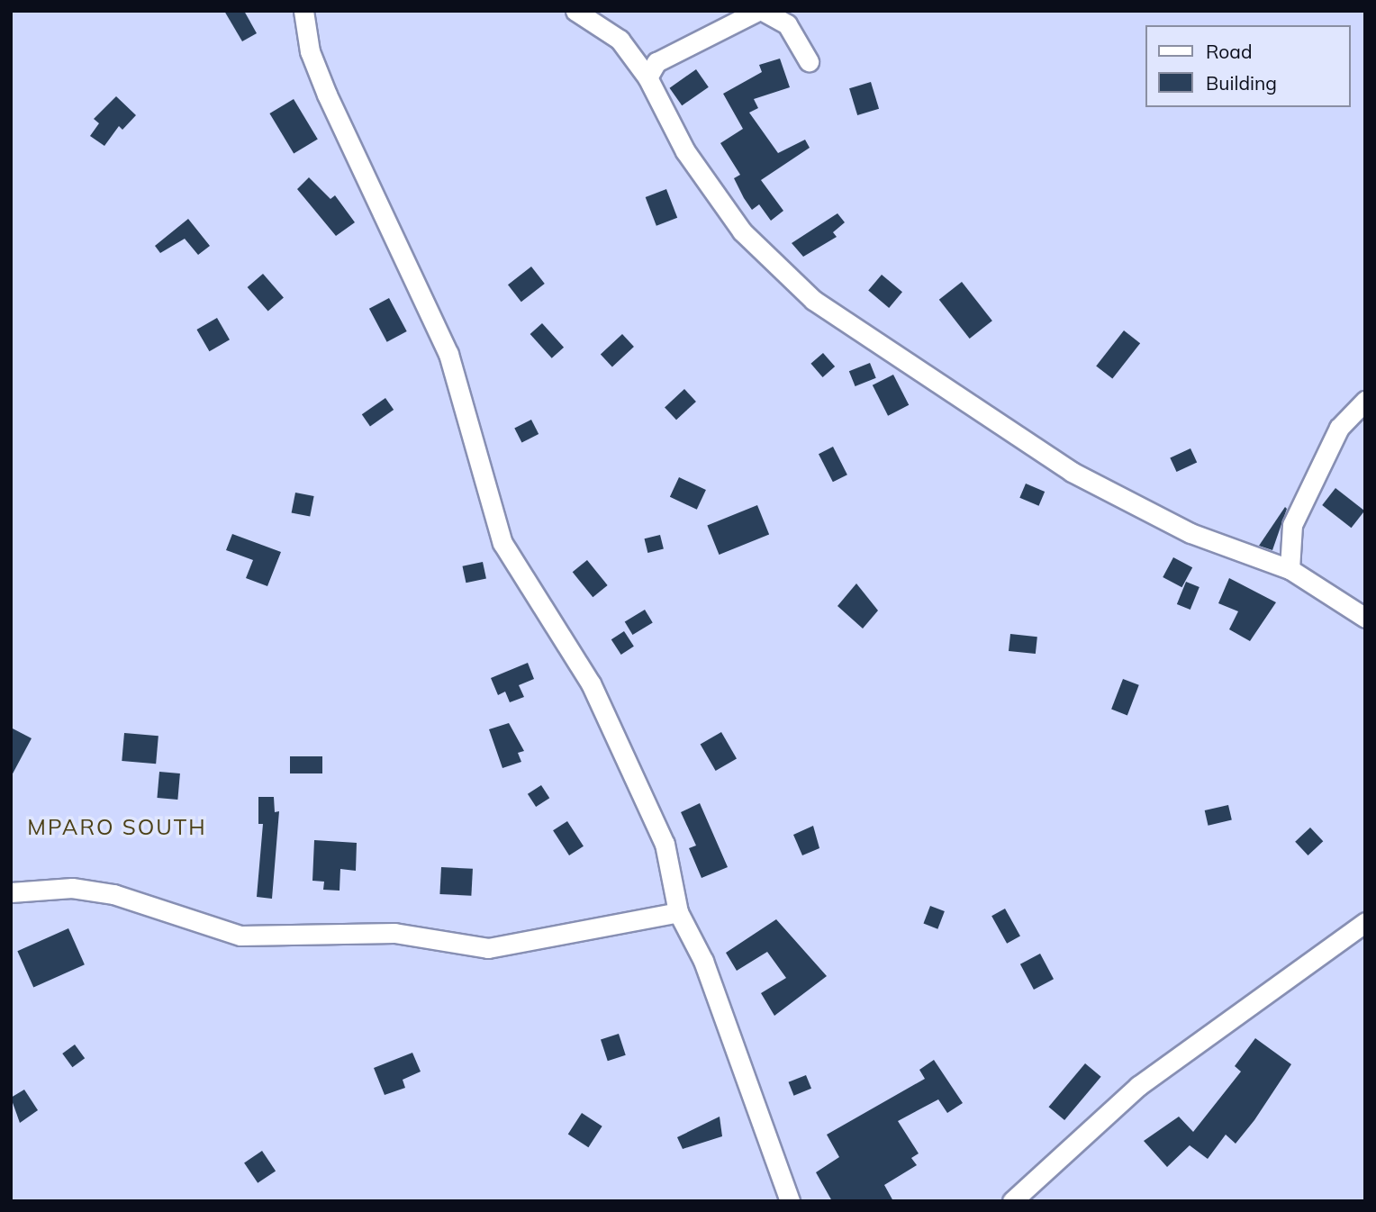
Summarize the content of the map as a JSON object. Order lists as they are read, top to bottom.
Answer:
{
  "districts": ["MPARO SOUTH"],
  "legend": ["Road", "Building"]
}
